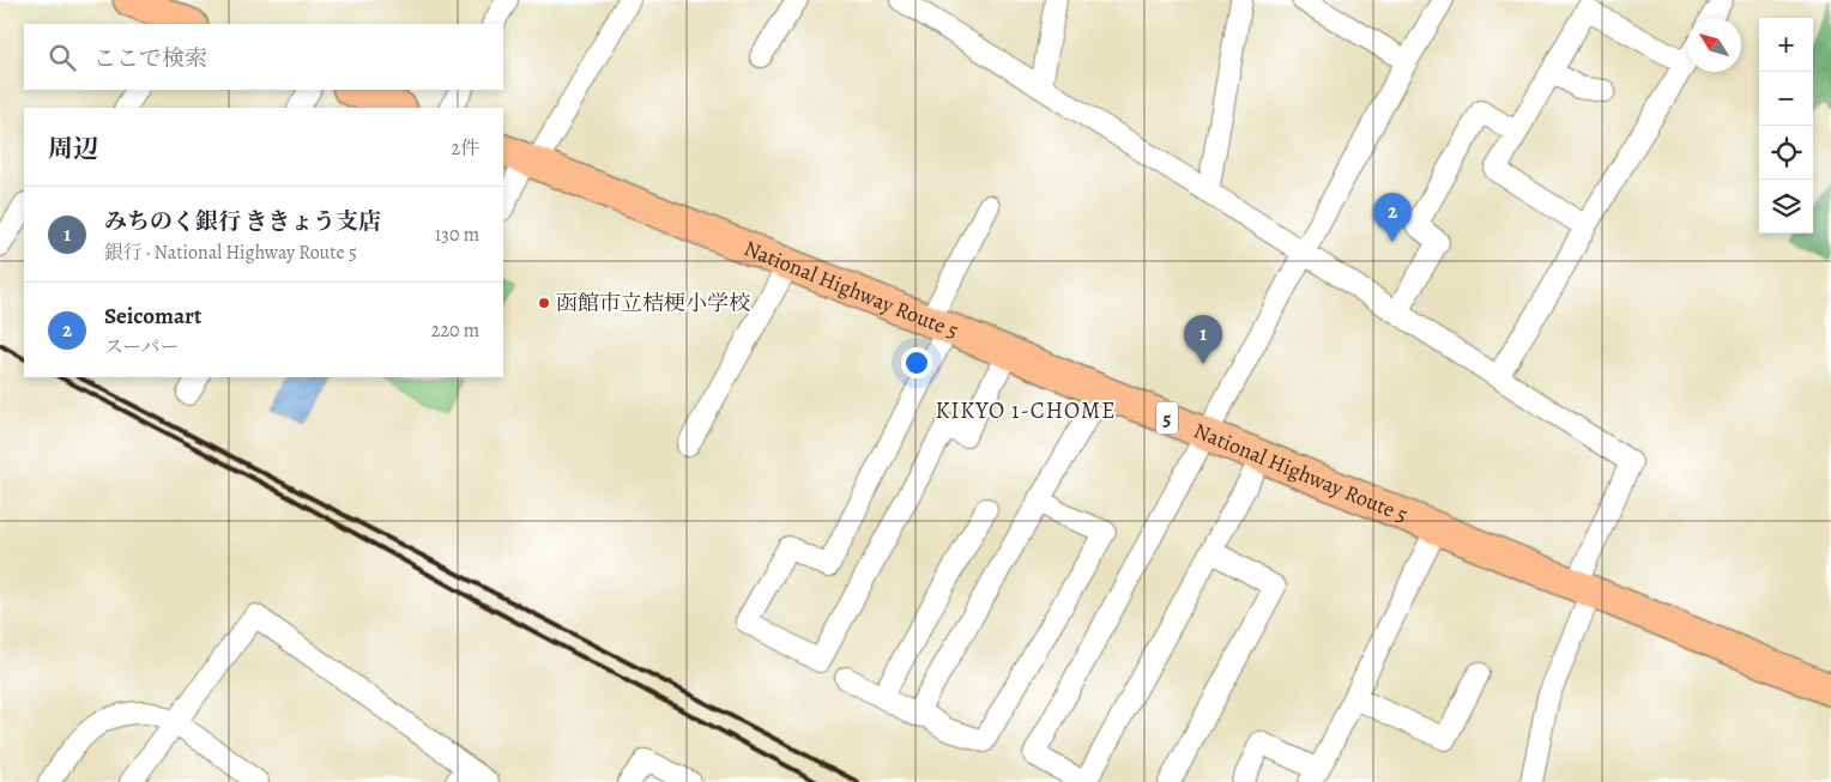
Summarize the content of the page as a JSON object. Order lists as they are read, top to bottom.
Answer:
{
  "streets": {
    "highway": ["National Highway Route 5", "5"]
  },
  "districts": ["KIKYO 1-CHOME"],
  "places": ["函館市立桔梗小学校"],
  "north": "top left",
  "page": {
    "map_buttons": ["+", "−"],
    "search": "ここで検索",
    "heading": ["周辺", "2件"],
    "list": [
      {
        "mark": "1",
        "name": "みちのく銀行 ききょう支店",
        "note": "銀行 · National Highway Route 5",
        "value": "130 m"
      },
      {
        "mark": "2",
        "name": "Seicomart",
        "note": "スーパー",
        "value": "220 m"
      }
    ],
    "pins": ["2", "1"]
  }
}
